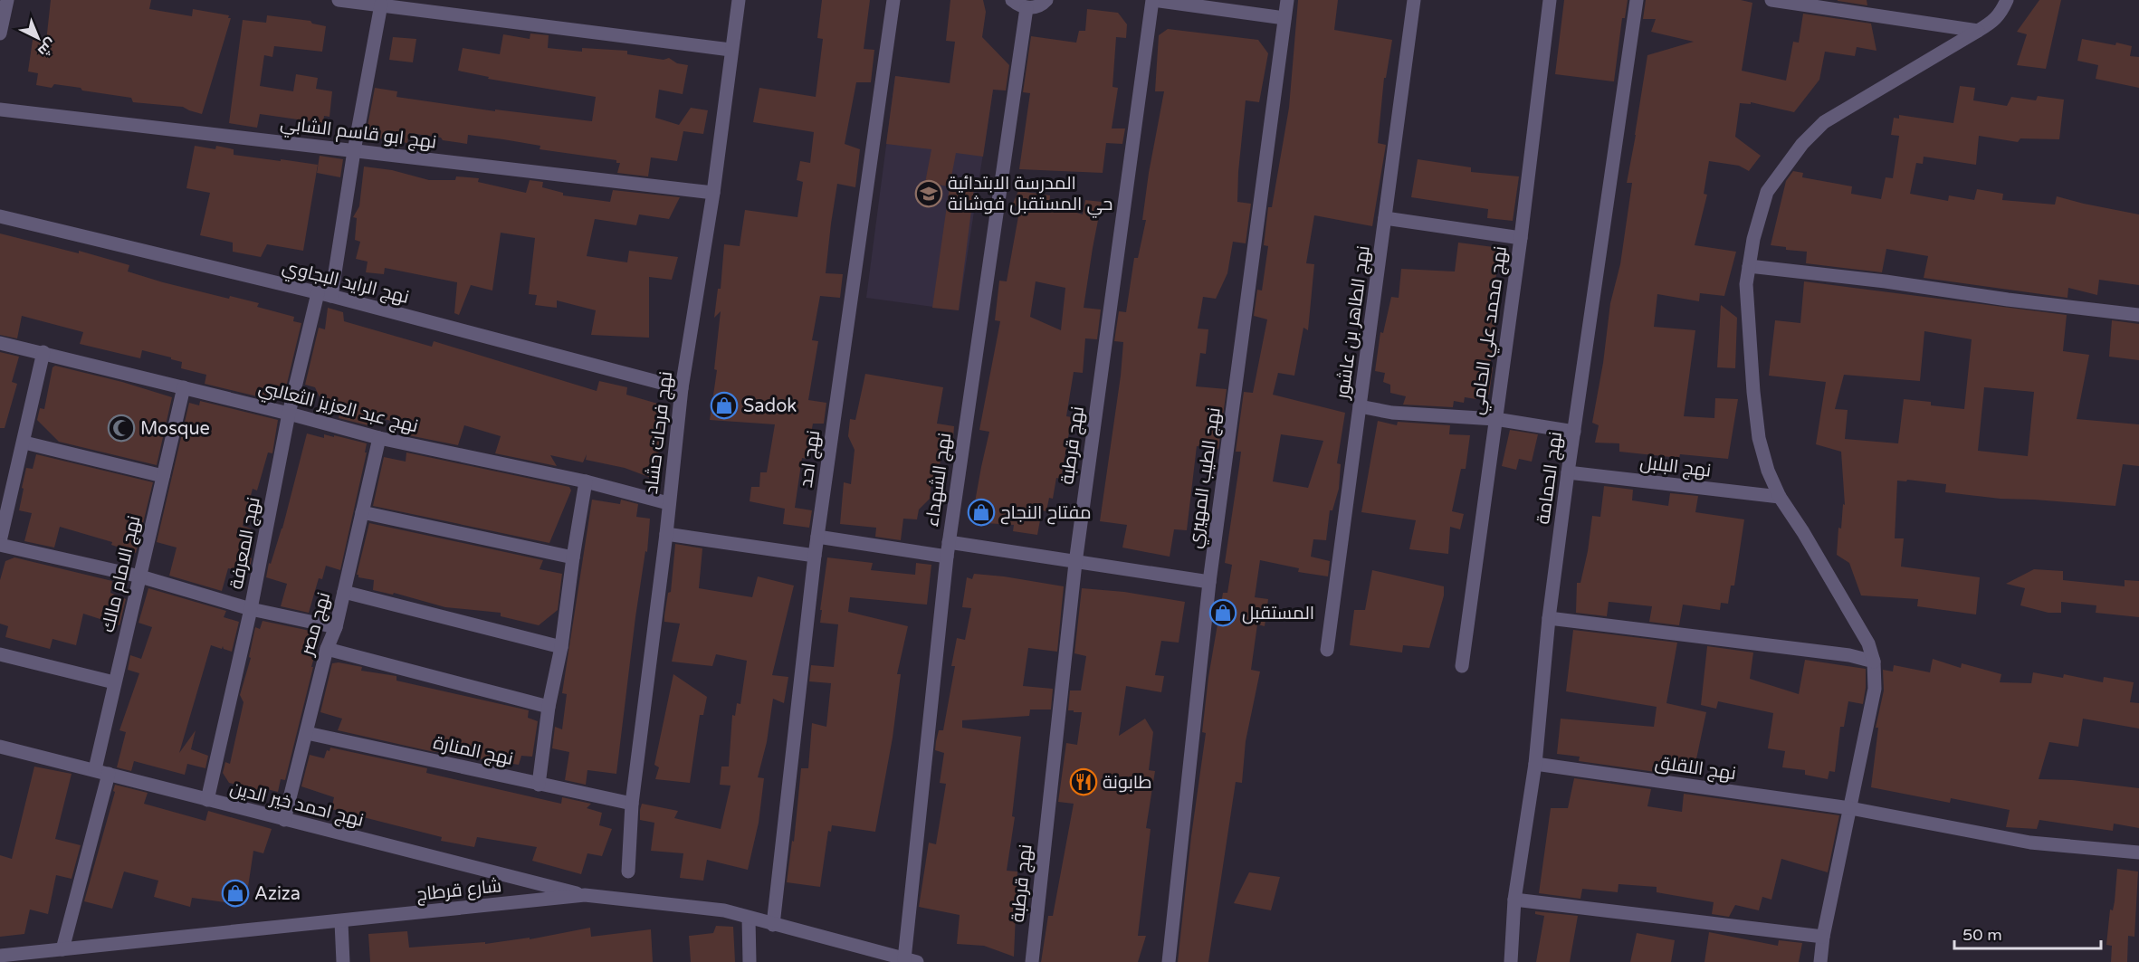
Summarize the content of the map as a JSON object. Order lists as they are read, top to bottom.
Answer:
{
  "streets": {
    "street": [
      "نهج ابو قاسم الشابي",
      "نهج الرايد البجاوي",
      "نهج الطاهر بن عاشور",
      "نهج محمد علي الحامي",
      "نهج عبد العزيز الثعالبي",
      "نهج فرحات حشاد",
      "نهج قرطبة",
      "نهج احد",
      "نهج البلبل",
      "نهج الطيب المهيري",
      "نهج الحمامة",
      "نهج الشهداء",
      "نهج المعرفة",
      "نهج الامام مالك",
      "نهج مصر",
      "نهج المنارة",
      "نهج اللقلق",
      "نهج احمد خير الدين",
      "شارع قرطاج"
    ]
  },
  "crossings": [
    ["نهج ابو قاسم الشابي", "نهج فرحات حشاد"],
    ["نهج ابو قاسم الشابي", "نهج المعرفة"],
    ["نهج الرايد البجاوي", "نهج فرحات حشاد"],
    ["نهج الرايد البجاوي", "نهج المعرفة"],
    ["نهج عبد العزيز الثعالبي", "نهج فرحات حشاد"],
    ["نهج عبد العزيز الثعالبي", "نهج المعرفة"],
    ["نهج عبد العزيز الثعالبي", "نهج الامام مالك"],
    ["نهج عبد العزيز الثعالبي", "نهج مصر"],
    ["نهج فرحات حشاد", "نهج المنارة"],
    ["نهج احد", "شارع قرطاج"],
    ["نهج البلبل", "نهج الحمامة"],
    ["نهج الحمامة", "نهج اللقلق"],
    ["نهج الشهداء", "شارع قرطاج"],
    ["نهج المعرفة", "نهج احمد خير الدين"],
    ["نهج الامام مالك", "نهج احمد خير الدين"],
    ["نهج الامام مالك", "شارع قرطاج"],
    ["نهج مصر", "نهج المنارة"],
    ["نهج مصر", "نهج احمد خير الدين"],
    ["نهج احمد خير الدين", "شارع قرطاج"]
  ],
  "places": {
    "school or university": ["المدرسة الابتدائية حي المستقبل فوشانة"],
    "shop": [
      "Sadok",
      "مفتاح النجاح",
      "المستقبل",
      "Aziza"
    ],
    "mosque": ["Mosque"],
    "restaurant": ["طابونة"]
  },
  "scale_bar": "50 m",
  "north": "bottom right"
}
